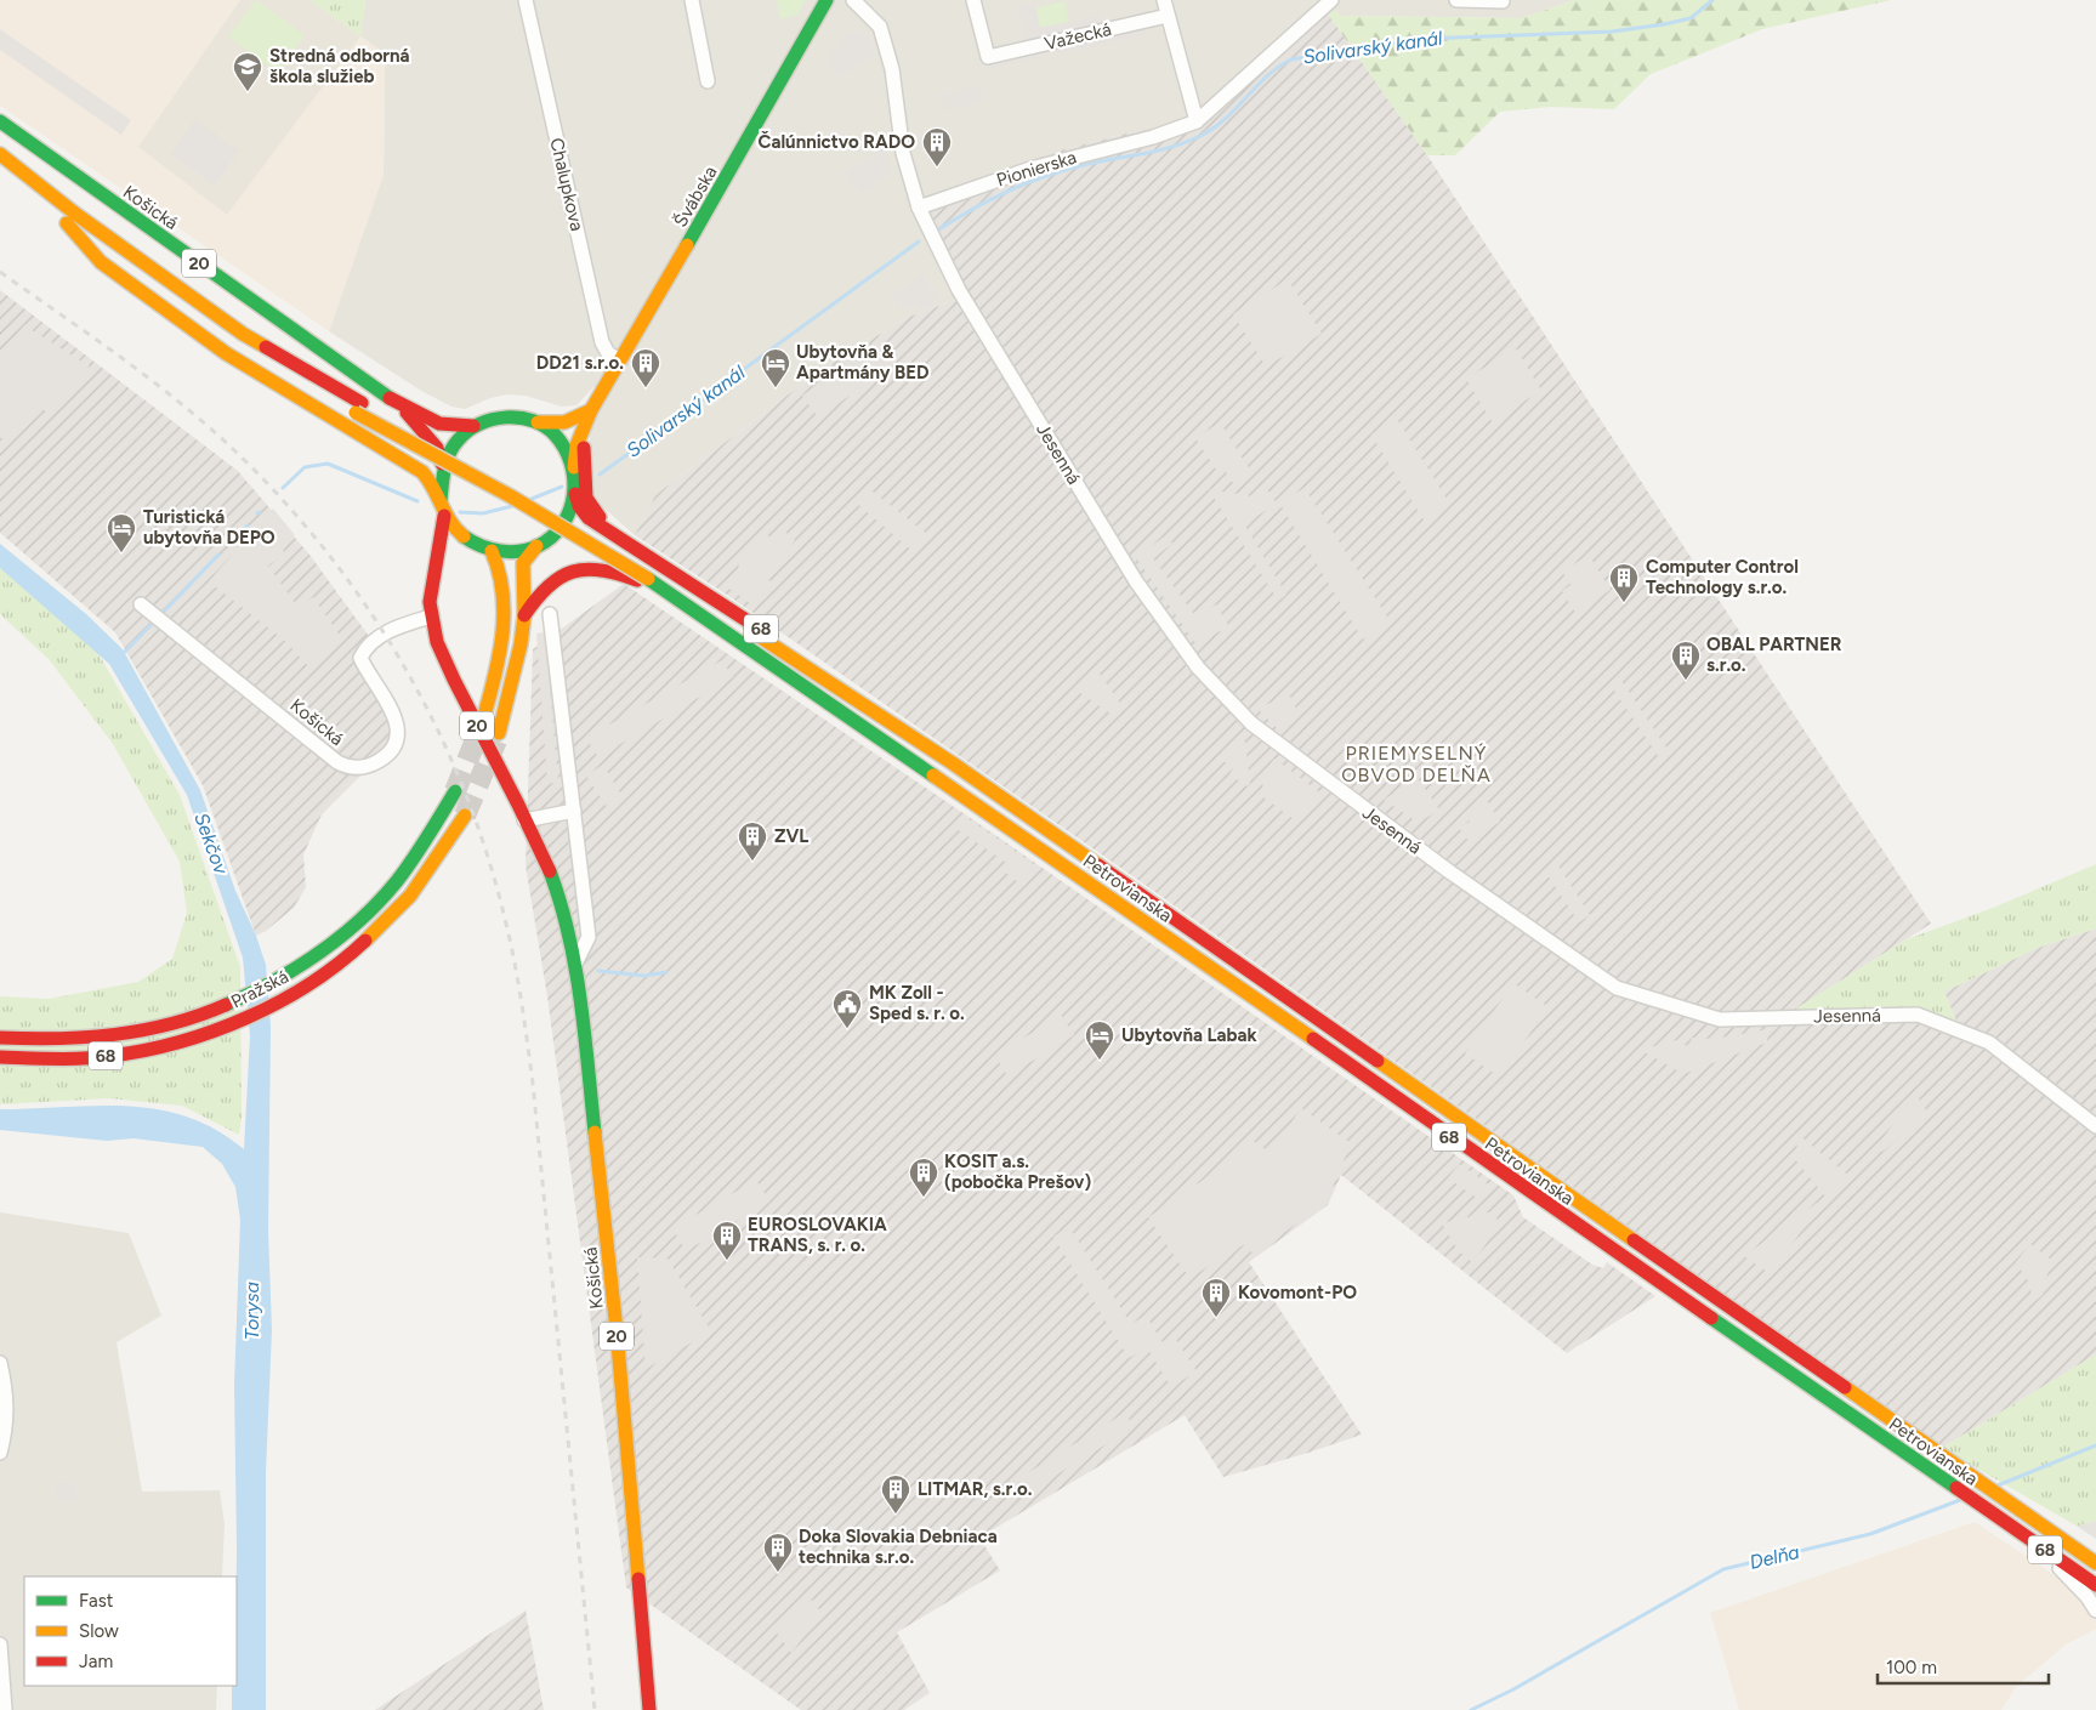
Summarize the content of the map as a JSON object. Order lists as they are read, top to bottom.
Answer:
{
  "streets": {
    "main road": [
      "Švábska",
      "Košická",
      "20",
      "68",
      "Petrovianska",
      "Pražská"
    ],
    "street": [
      "Važecká",
      "Pionierska",
      "Chalupkova",
      "Jesenná"
    ]
  },
  "crossings": [
    ["Pionierska", "Jesenná"],
    ["Chalupkova", "Švábska"],
    ["Švábska", "Košická"],
    ["Švábska", "68"],
    ["Košická", "68"],
    ["68", "Petrovianska"]
  ],
  "districts": ["PRIEMYSELNÝ OBVOD DELŇA"],
  "water": [
    "Solivarský kanál",
    "Sekčov",
    "Torysa",
    "Delňa"
  ],
  "places": {
    "school or university": ["Stredná odborná škola služieb"],
    "building": [
      "Čalúnnictvo RADO",
      "DD21 s.r.o.",
      "Computer Control Technology s.r.o.",
      "OBAL PARTNER s.r.o.",
      "ZVL",
      "KOSIT a.s. (pobočka Prešov)",
      "EUROSLOVAKIA TRANS, s. r. o.",
      "Kovomont-PO",
      "LITMAR, s.r.o.",
      "Doka Slovakia Debniaca technika s.r.o."
    ],
    "hotel": ["Ubytovňa & Apartmány BED", "Turistická ubytovňa DEPO", "Ubytovňa Labak"],
    "public building": ["MK Zoll - Sped s. r. o."]
  },
  "legend": ["Fast", "Slow", "Jam"],
  "scale_bar": "100 m"
}
